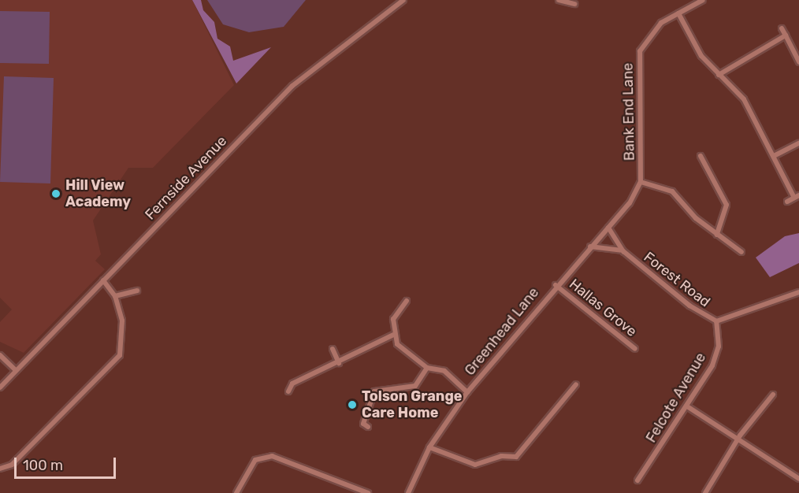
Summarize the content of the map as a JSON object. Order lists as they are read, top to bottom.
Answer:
{
  "streets": {
    "street": [
      "Bank End Lane",
      "Fernside Avenue",
      "Forest Road",
      "Hallas Grove",
      "Greenhead Lane",
      "Felcote Avenue"
    ]
  },
  "crossings": [
    ["Bank End Lane", "Greenhead Lane"],
    ["Forest Road", "Greenhead Lane"],
    ["Forest Road", "Felcote Avenue"],
    ["Hallas Grove", "Greenhead Lane"]
  ],
  "places": ["Hill View Academy", "Tolson Grange Care Home"],
  "scale_bar": "100 m"
}
